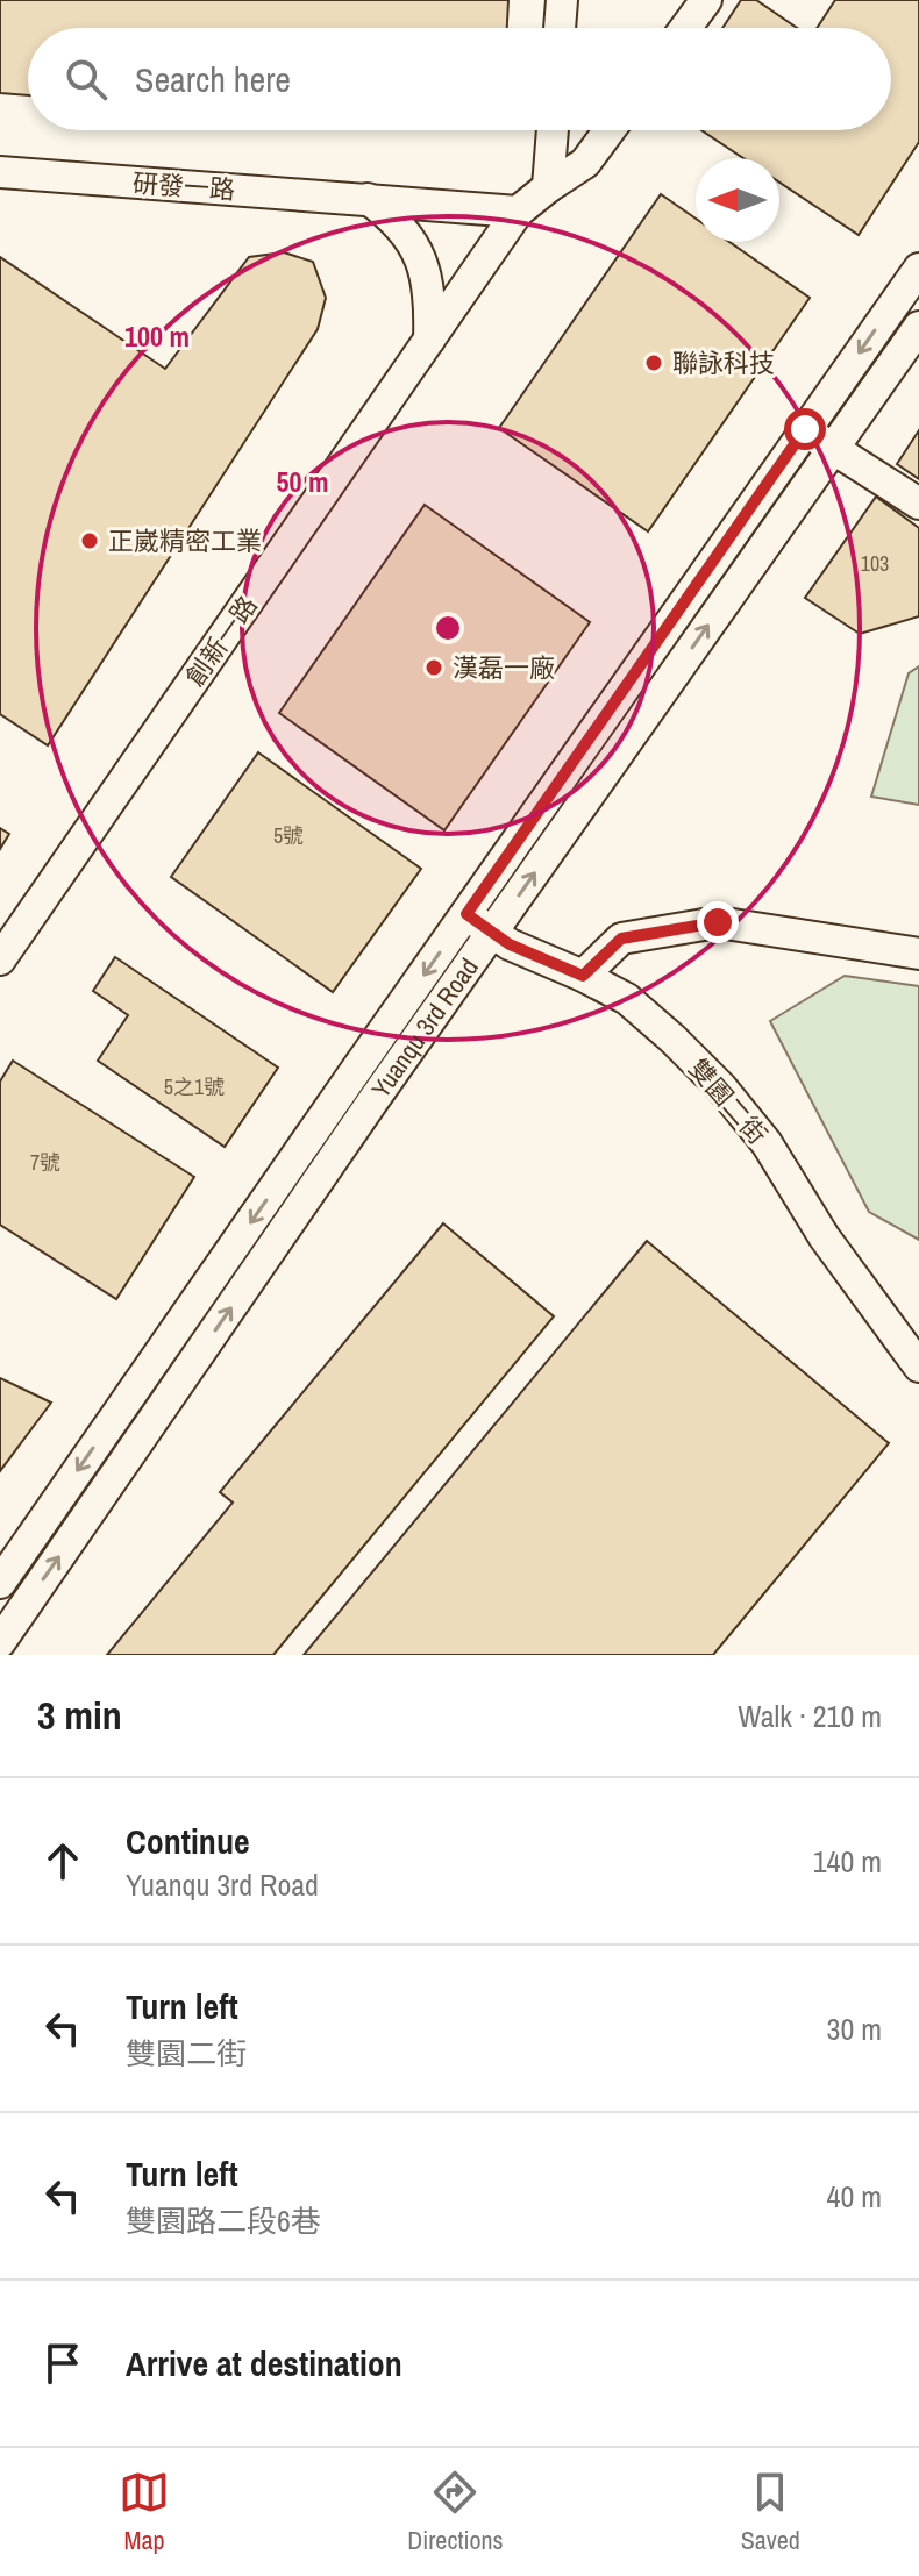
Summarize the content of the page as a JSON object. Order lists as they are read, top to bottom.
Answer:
{
  "streets": {
    "street": [
      "研發一路",
      "創新一路",
      "Yuanqu 3rd Road",
      "雙園二街"
    ]
  },
  "crossings": [
    ["研發一路", "創新一路"],
    ["Yuanqu 3rd Road", "雙園二街"]
  ],
  "places": ["聯詠科技", "正崴精密工業", "漢磊一廠"],
  "house_numbers": [
    "103",
    "5號",
    "5之1號",
    "7號"
  ],
  "north": "left",
  "page": {
    "search": "Search here",
    "heading": ["3 min", "Walk · 210 m"],
    "list": [
      ["Continue", "Yuanqu 3rd Road", "140 m"],
      ["Turn left", "雙園二街", "30 m"],
      ["Turn left", "雙園路二段6巷", "40 m"],
      "Arrive at destination"
    ],
    "nav": ["Map", "Directions", "Saved"]
  },
  "rings": ["100 m", "50 m"]
}
